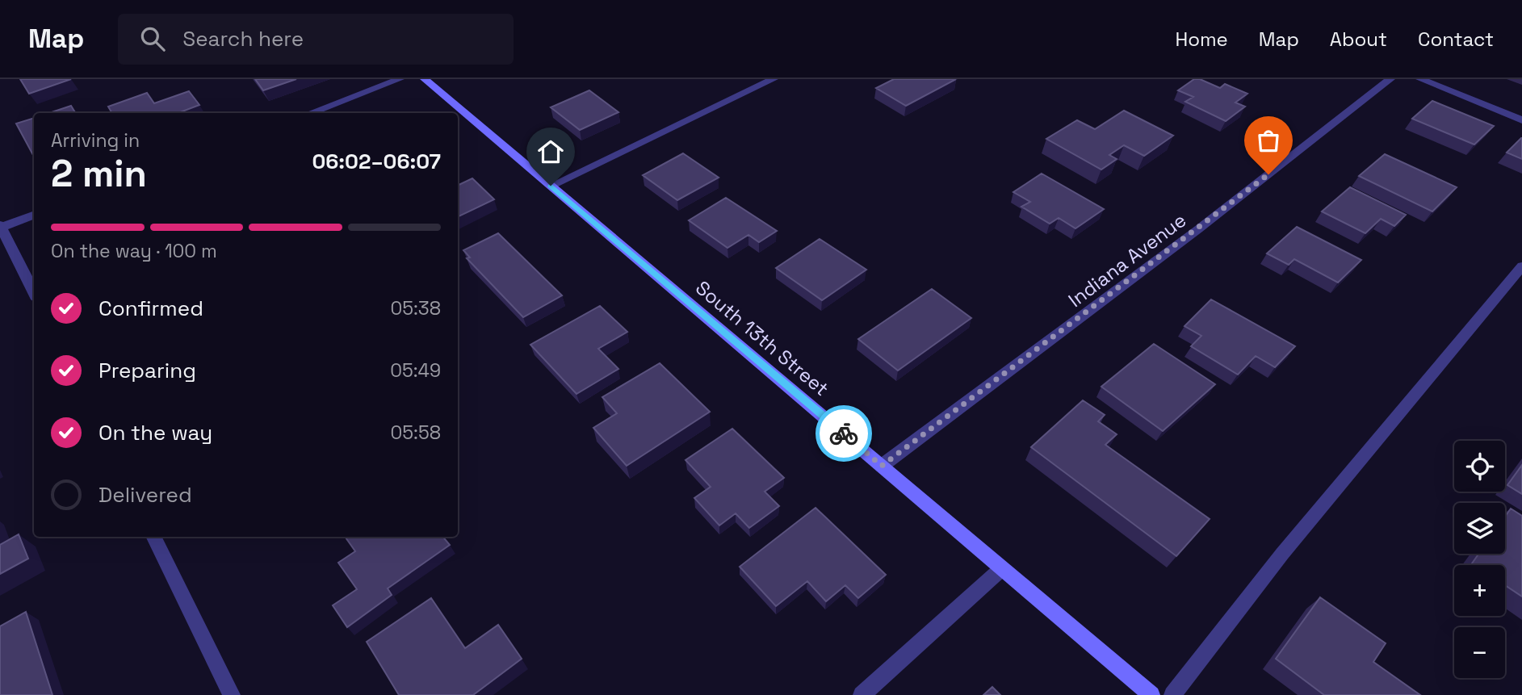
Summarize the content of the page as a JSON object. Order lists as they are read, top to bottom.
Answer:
{
  "streets": {
    "street": ["Indiana Avenue", "South 13th Street"]
  },
  "crossings": [
    ["Indiana Avenue", "South 13th Street"]
  ],
  "page": {
    "header": "Map",
    "search": "Search here",
    "nav": [
      "Home",
      "Map",
      "About",
      "Contact"
    ],
    "heading": ["2 min", "Arriving in", "06:02–06:07"],
    "bar": "On the way · 100 m",
    "list": [
      ["Confirmed", "05:38"],
      ["Preparing", "05:49"],
      ["On the way", "05:58"],
      "Delivered"
    ],
    "map_buttons": ["+", "−"]
  }
}
